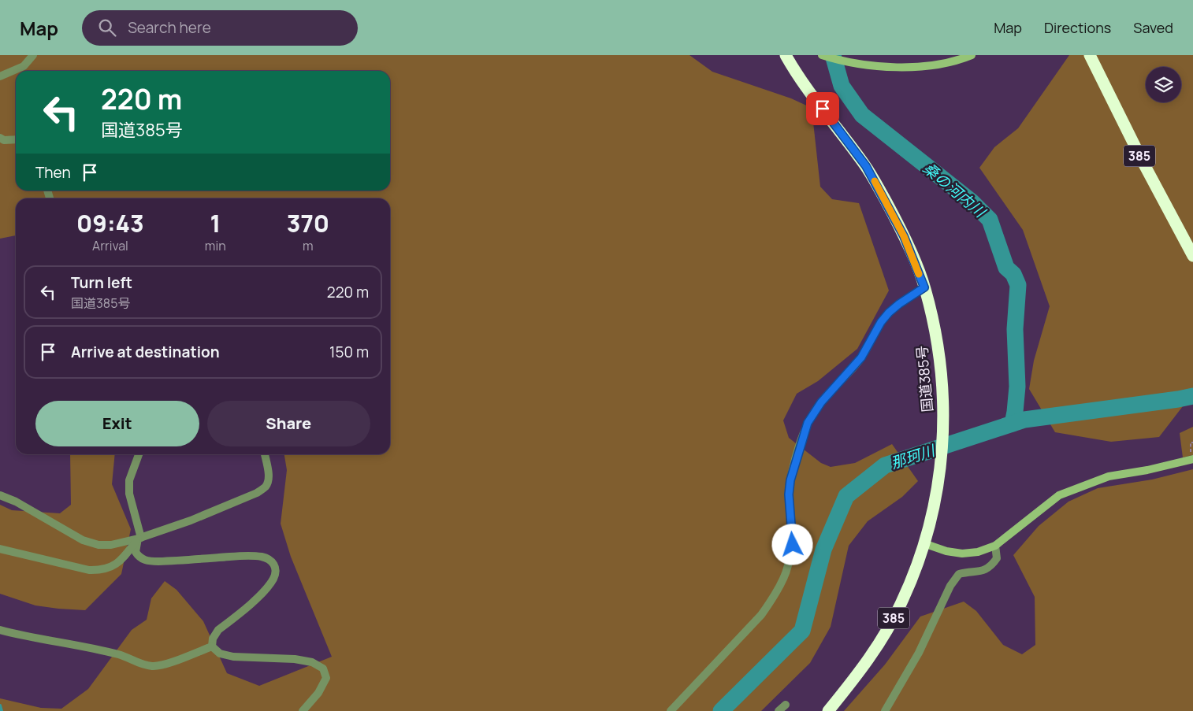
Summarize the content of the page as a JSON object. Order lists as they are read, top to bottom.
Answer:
{
  "streets": {
    "highway": ["385", "国道385号"]
  },
  "water": ["桑の河内川", "那珂川"],
  "page": {
    "header": "Map",
    "search": "Search here",
    "nav": ["Map", "Directions", "Saved"],
    "turn": ["220 m", "国道385号"],
    "then": "Then",
    "eta": [
      "09:43",
      "Arrival",
      "1",
      "min",
      "370",
      "m"
    ],
    "list": [
      {
        "name": "Turn left",
        "note": "国道385号",
        "value": "220 m"
      },
      {
        "name": "Arrive at destination",
        "value": "150 m"
      }
    ],
    "buttons": ["Exit", "Share"]
  }
}
